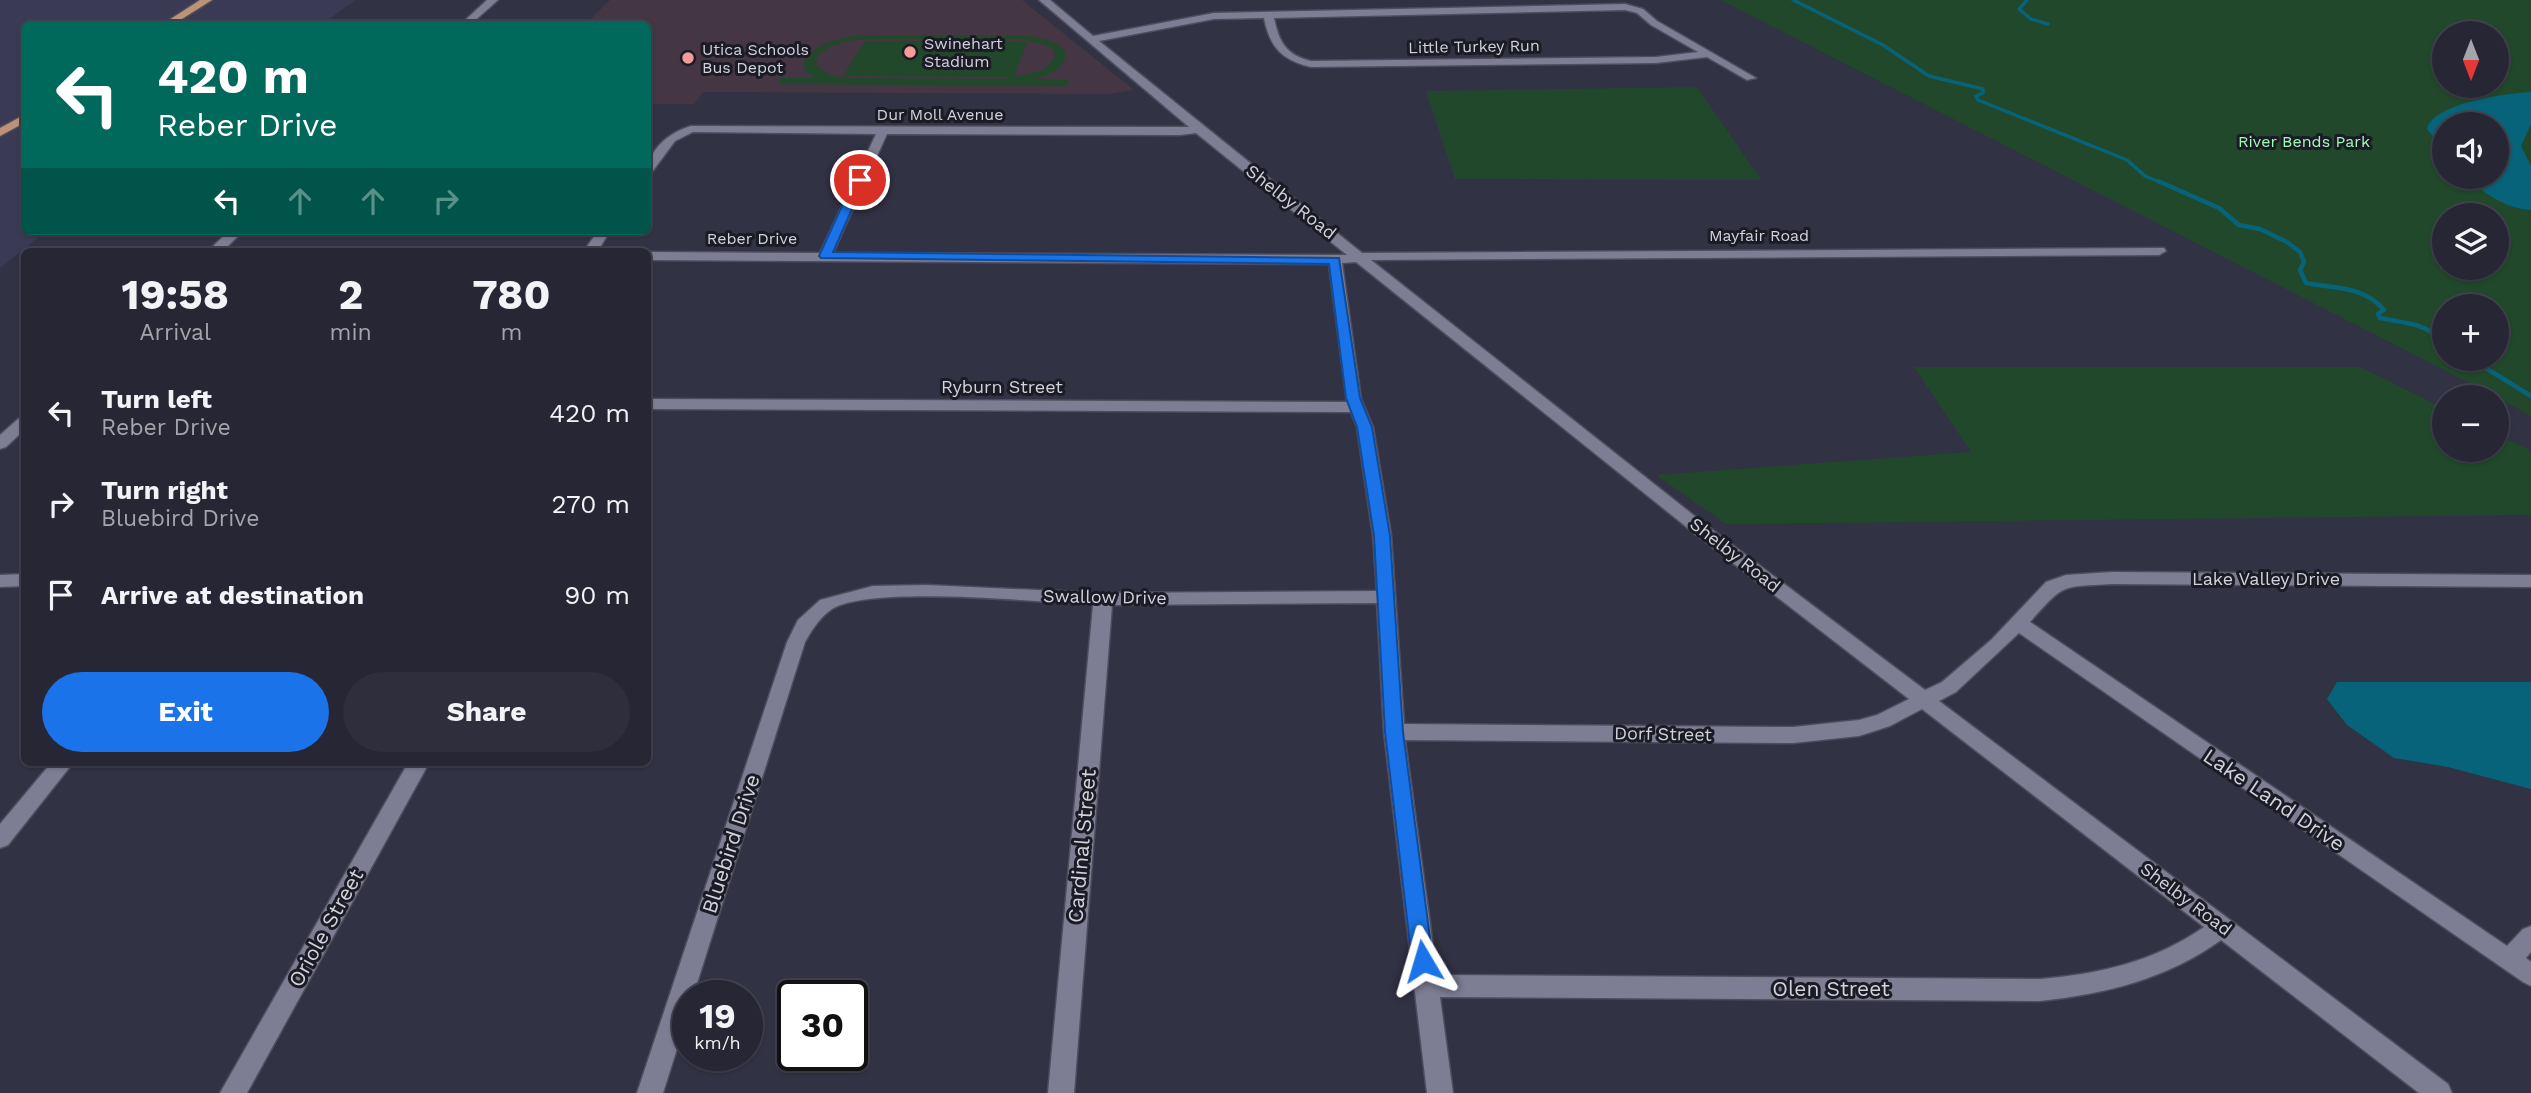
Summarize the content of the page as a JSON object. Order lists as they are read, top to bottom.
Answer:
{
  "streets": {
    "street": [
      "Little Turkey Run",
      "Dur Moll Avenue",
      "Shelby Road",
      "Mayfair Road",
      "Reber Drive",
      "Ryburn Street",
      "Lake Valley Drive",
      "Swallow Drive",
      "Dorf Street",
      "Lake Land Drive",
      "Bluebird Drive",
      "Cardinal Street",
      "Oriole Street",
      "Olen Street"
    ]
  },
  "crossings": [
    ["Dur Moll Avenue", "Shelby Road"],
    ["Shelby Road", "Mayfair Road"],
    ["Shelby Road", "Reber Drive"],
    ["Shelby Road", "Lake Valley Drive"],
    ["Shelby Road", "Dorf Street"],
    ["Shelby Road", "Olen Street"],
    ["Mayfair Road", "Reber Drive"],
    ["Lake Valley Drive", "Dorf Street"],
    ["Lake Valley Drive", "Lake Land Drive"],
    ["Swallow Drive", "Bluebird Drive"],
    ["Swallow Drive", "Cardinal Street"]
  ],
  "parks": ["River Bends Park"],
  "places": ["Swinehart Stadium", "Utica Schools Bus Depot"],
  "north": "bottom",
  "page": {
    "map_buttons": ["+", "−"],
    "turn": ["420 m", "Reber Drive"],
    "eta": [
      "19:58",
      "Arrival",
      "2",
      "min",
      "780",
      "m"
    ],
    "list": [
      {
        "name": "Turn left",
        "note": "Reber Drive",
        "value": "420 m"
      },
      {
        "name": "Turn right",
        "note": "Bluebird Drive",
        "value": "270 m"
      },
      {
        "name": "Arrive at destination",
        "value": "90 m"
      }
    ],
    "buttons": ["Exit", "Share"],
    "speed": "19 km/h",
    "limit": "30"
  }
}
